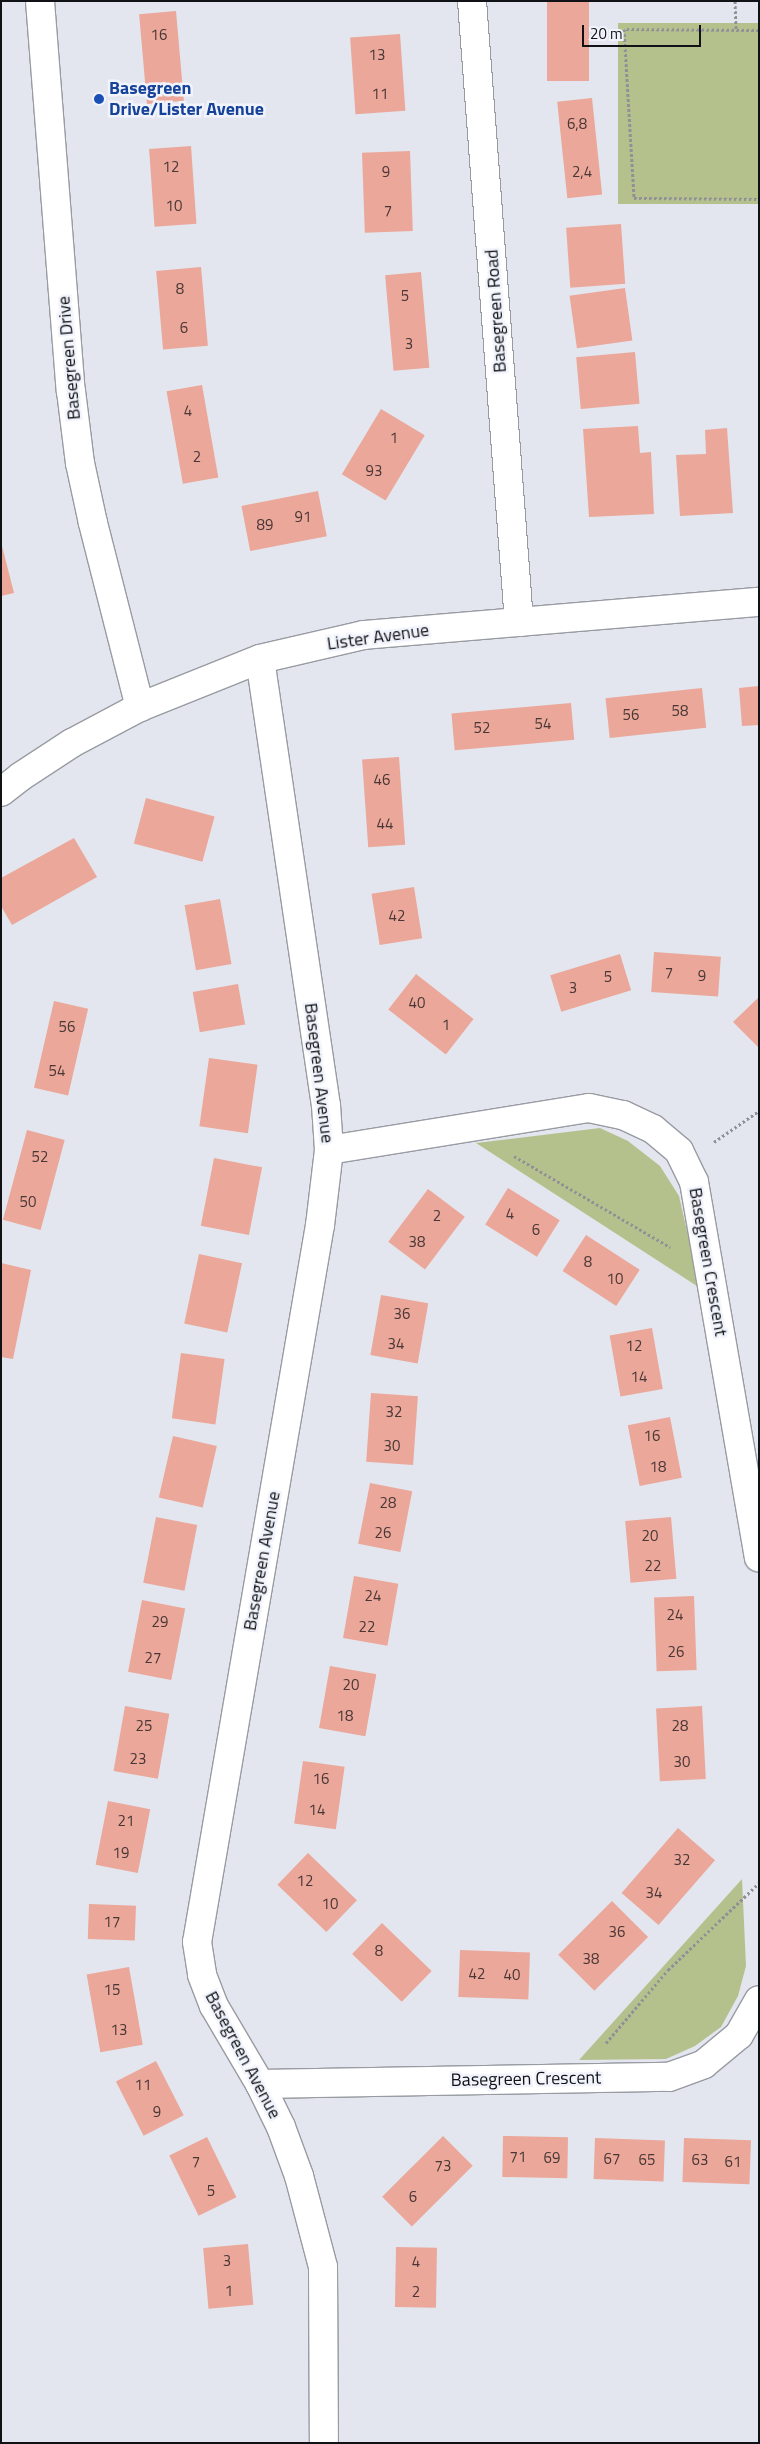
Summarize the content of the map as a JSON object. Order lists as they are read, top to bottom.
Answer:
{
  "streets": {
    "street": [
      "Basegreen Road",
      "Basegreen Drive",
      "Lister Avenue",
      "Basegreen Avenue",
      "Basegreen Crescent"
    ]
  },
  "crossings": [
    ["Basegreen Road", "Lister Avenue"],
    ["Basegreen Drive", "Lister Avenue"],
    ["Lister Avenue", "Basegreen Avenue"],
    ["Basegreen Avenue", "Basegreen Crescent"]
  ],
  "places": ["Basegreen Drive/Lister Avenue"],
  "house_numbers": [
    "16",
    "13",
    "11",
    "6,8",
    "12",
    "9",
    "2,4",
    "10",
    "7",
    "8",
    "5",
    "6",
    "3",
    "4",
    "1",
    "2",
    "93",
    "91",
    "89",
    "58",
    "56",
    "54",
    "52",
    "46",
    "44",
    "42",
    "7",
    "9",
    "5",
    "3",
    "40",
    "1",
    "56",
    "54",
    "52",
    "50",
    "4",
    "2",
    "6",
    "38",
    "8",
    "10",
    "36",
    "34",
    "12",
    "14",
    "32",
    "16",
    "30",
    "18",
    "28",
    "26",
    "20",
    "22",
    "24",
    "24",
    "29",
    "22",
    "26",
    "27",
    "20",
    "18",
    "25",
    "28",
    "23",
    "30",
    "16",
    "14",
    "21",
    "19",
    "32",
    "12",
    "34",
    "10",
    "17",
    "36",
    "8",
    "38",
    "42",
    "40",
    "15",
    "13",
    "11",
    "9",
    "71",
    "69",
    "67",
    "65",
    "63",
    "7",
    "61",
    "73",
    "5",
    "6",
    "3",
    "4",
    "1",
    "2"
  ],
  "scale_bar": "20 m"
}
